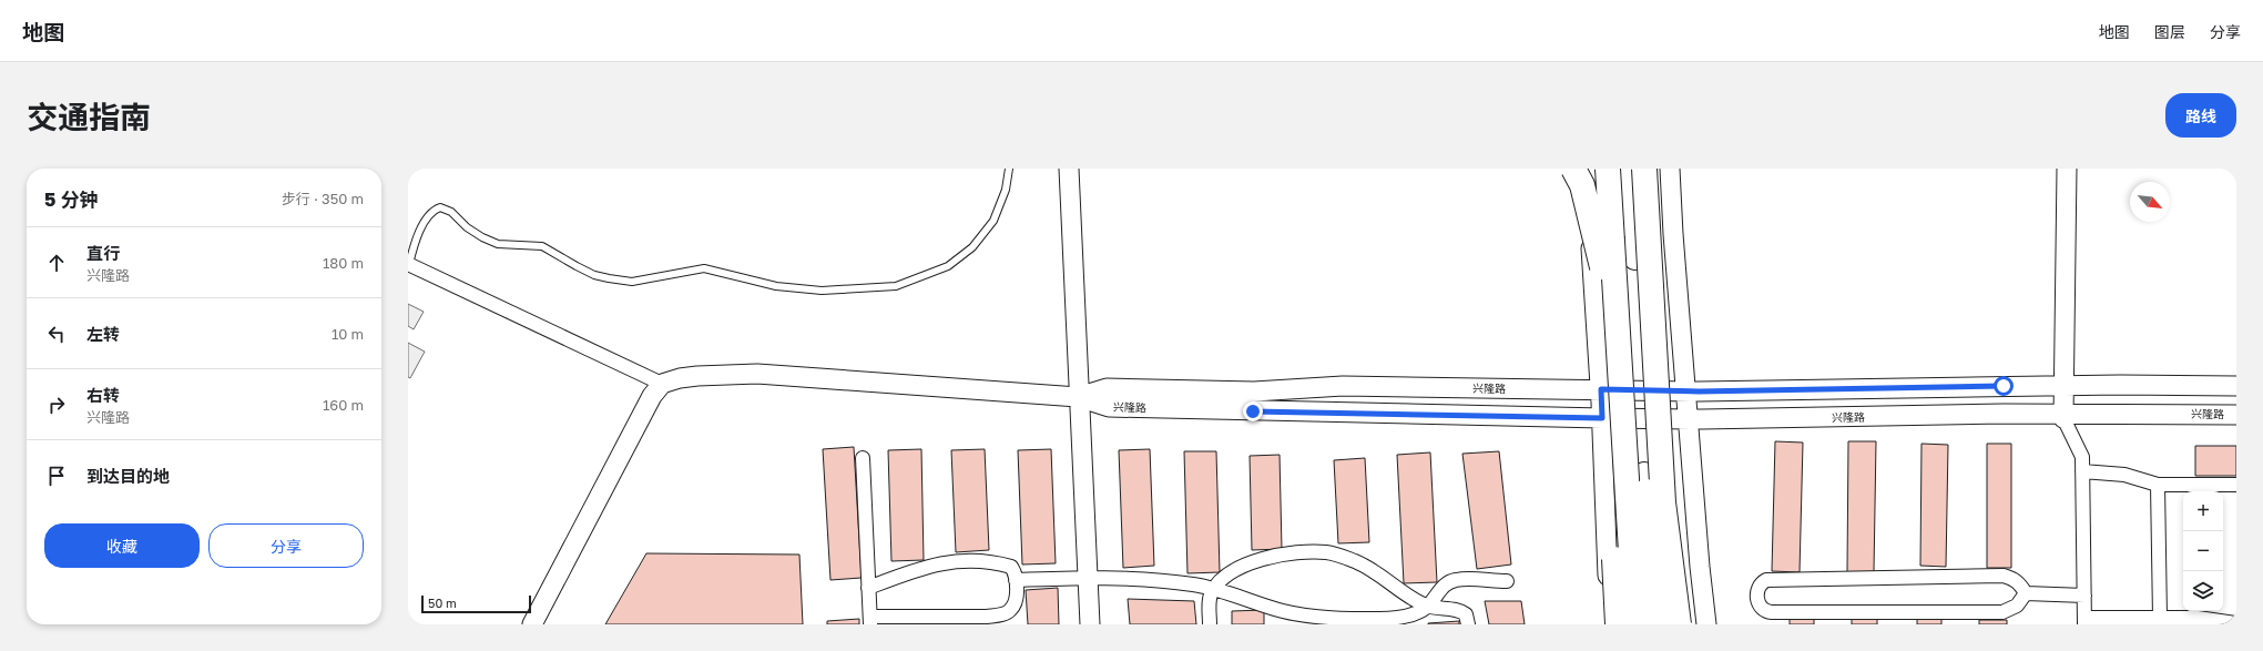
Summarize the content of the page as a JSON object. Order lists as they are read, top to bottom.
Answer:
{
  "streets": {
    "main road": ["兴隆路"]
  },
  "scale_bar": "50 m",
  "north": "bottom right",
  "page": {
    "header": "地图",
    "nav": ["地图", "图层", "分享"],
    "title": "交通指南",
    "buttons": [
      "路线",
      ["收藏", "分享"]
    ],
    "heading": ["5 分钟", "步行 · 350 m"],
    "list": [
      ["直行", "兴隆路", "180 m"],
      ["左转", "10 m"],
      ["右转", "兴隆路", "160 m"],
      "到达目的地"
    ],
    "map_buttons": ["+", "−"],
    "scale": "50 m"
  }
}
